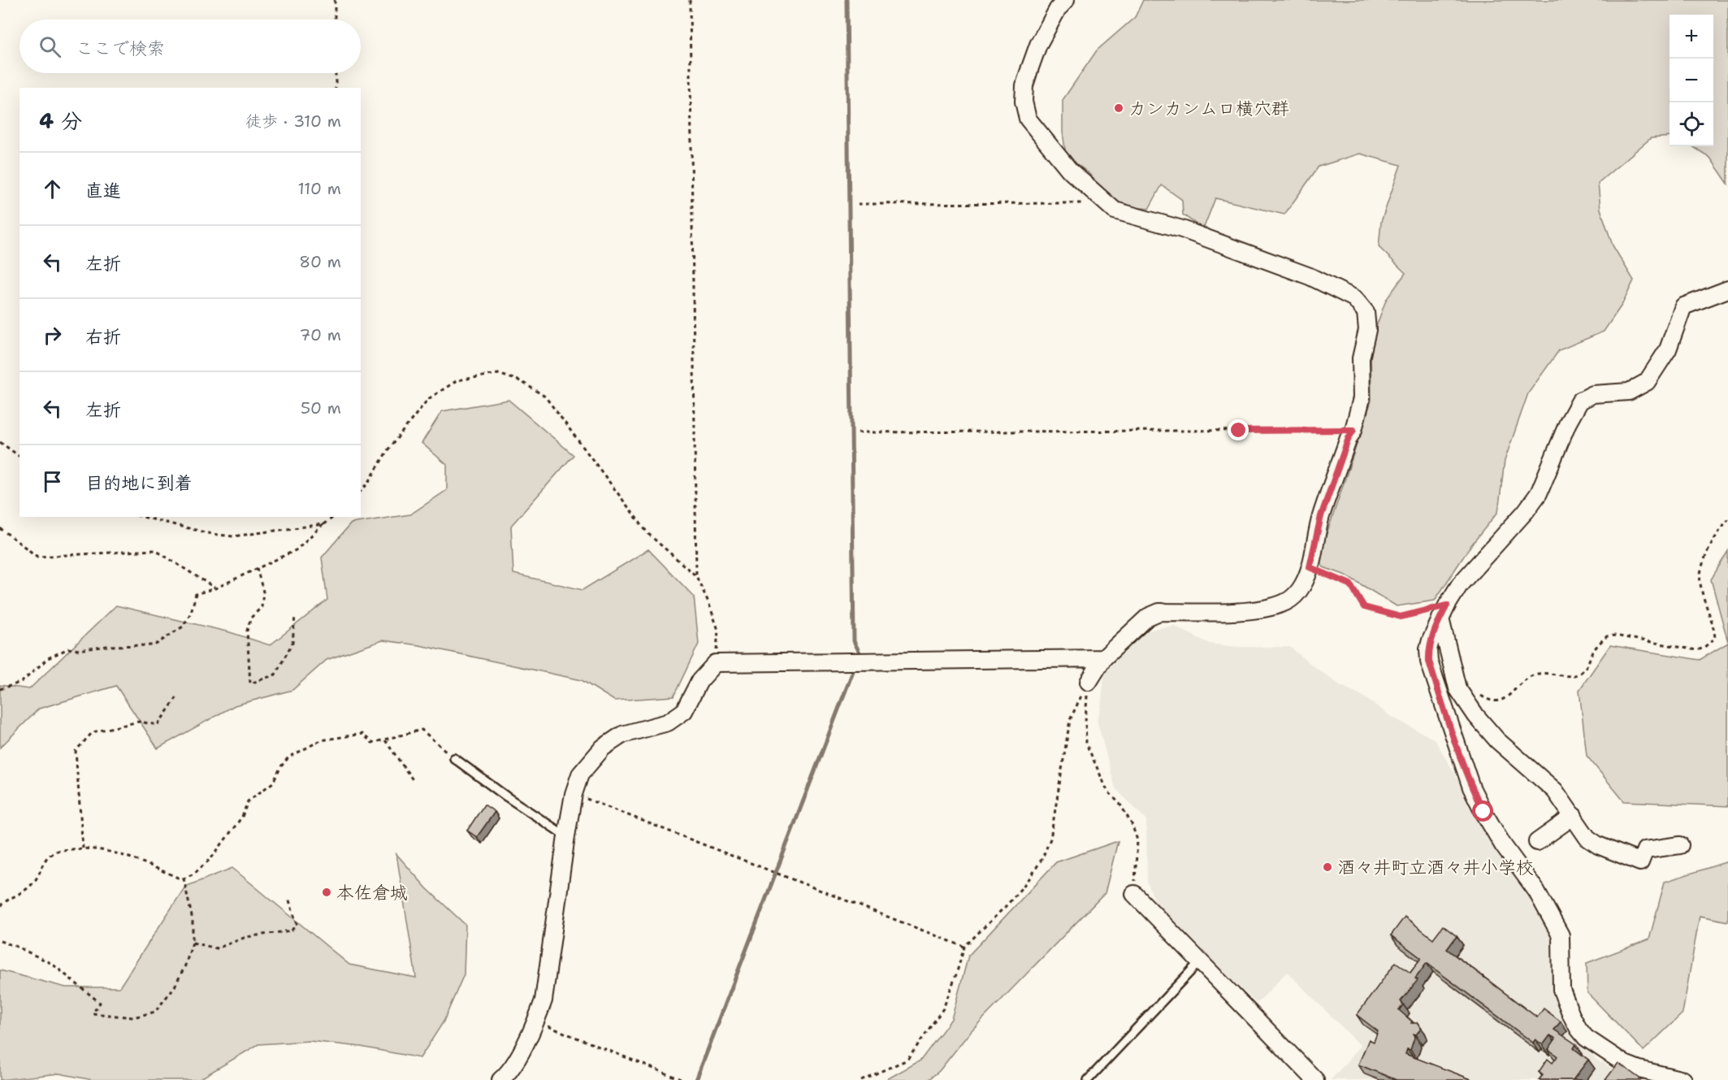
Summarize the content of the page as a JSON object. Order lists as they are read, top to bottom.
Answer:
{
  "places": ["カンカンムロ横穴群", "酒々井町立酒々井小学校", "本佐倉城"],
  "page": {
    "map_buttons": ["+", "−"],
    "search": "ここで検索",
    "heading": ["4 分", "徒歩 · 310 m"],
    "list": [
      ["直進", "110 m"],
      ["左折", "80 m"],
      ["右折", "70 m"],
      ["左折", "50 m"],
      "目的地に到着"
    ]
  }
}
